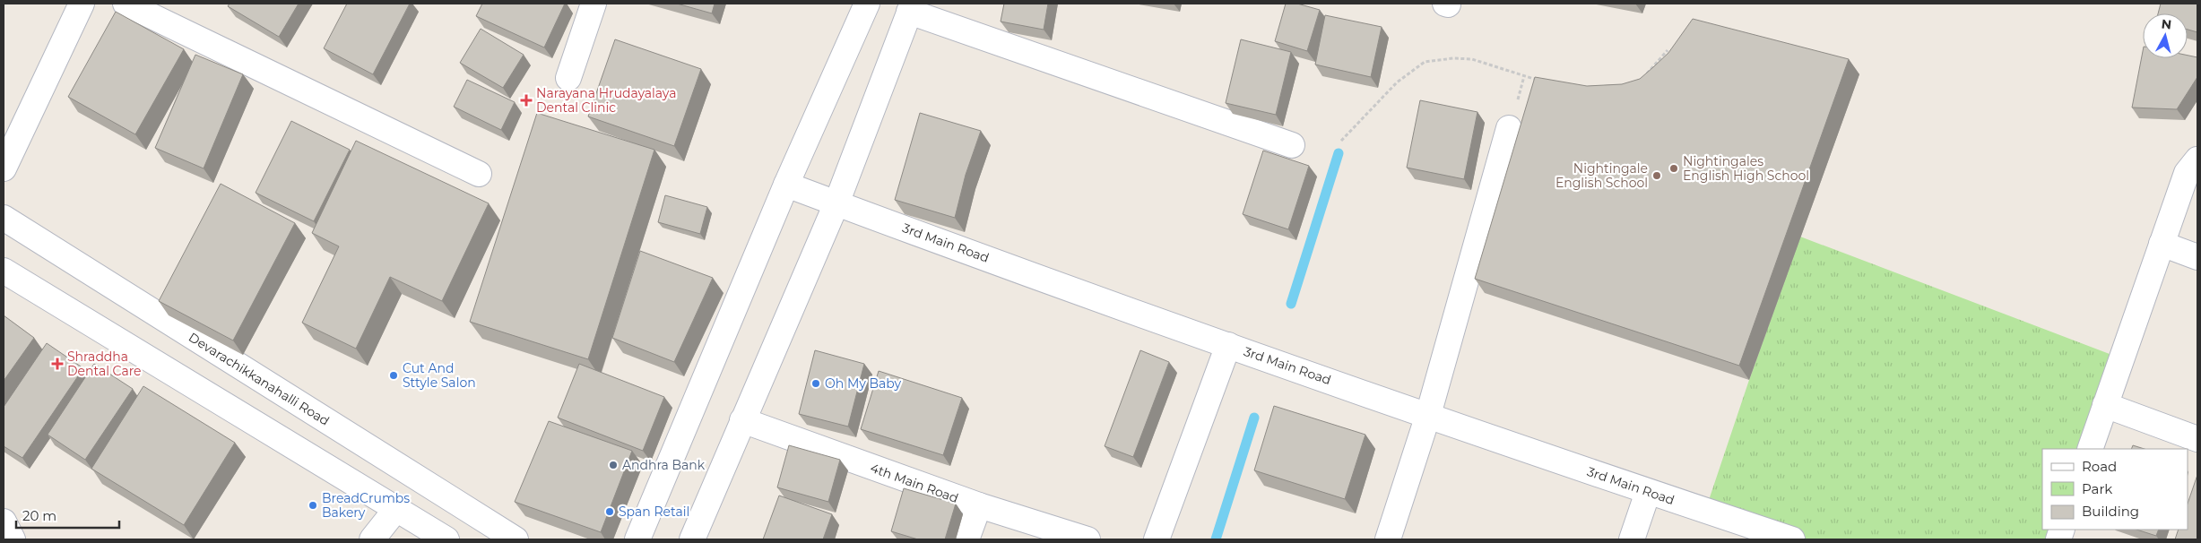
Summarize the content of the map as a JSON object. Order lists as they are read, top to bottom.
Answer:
{
  "streets": {
    "street": ["3rd Main Road", "Devarachikkanahalli Road", "4th Main Road"]
  },
  "places": {
    "health": ["Narayana Hrudayalaya Dental Clinic", "Shraddha Dental Care"],
    "other": [
      "Nightingales English High School",
      "Nightingale English School",
      "Cut And Sttyle Salon",
      "Oh My Baby",
      "Andhra Bank",
      "BreadCrumbs Bakery",
      "Span Retail"
    ]
  },
  "legend": ["Road", "Park", "Building"],
  "scale_bar": "20 m",
  "north": "top"
}
